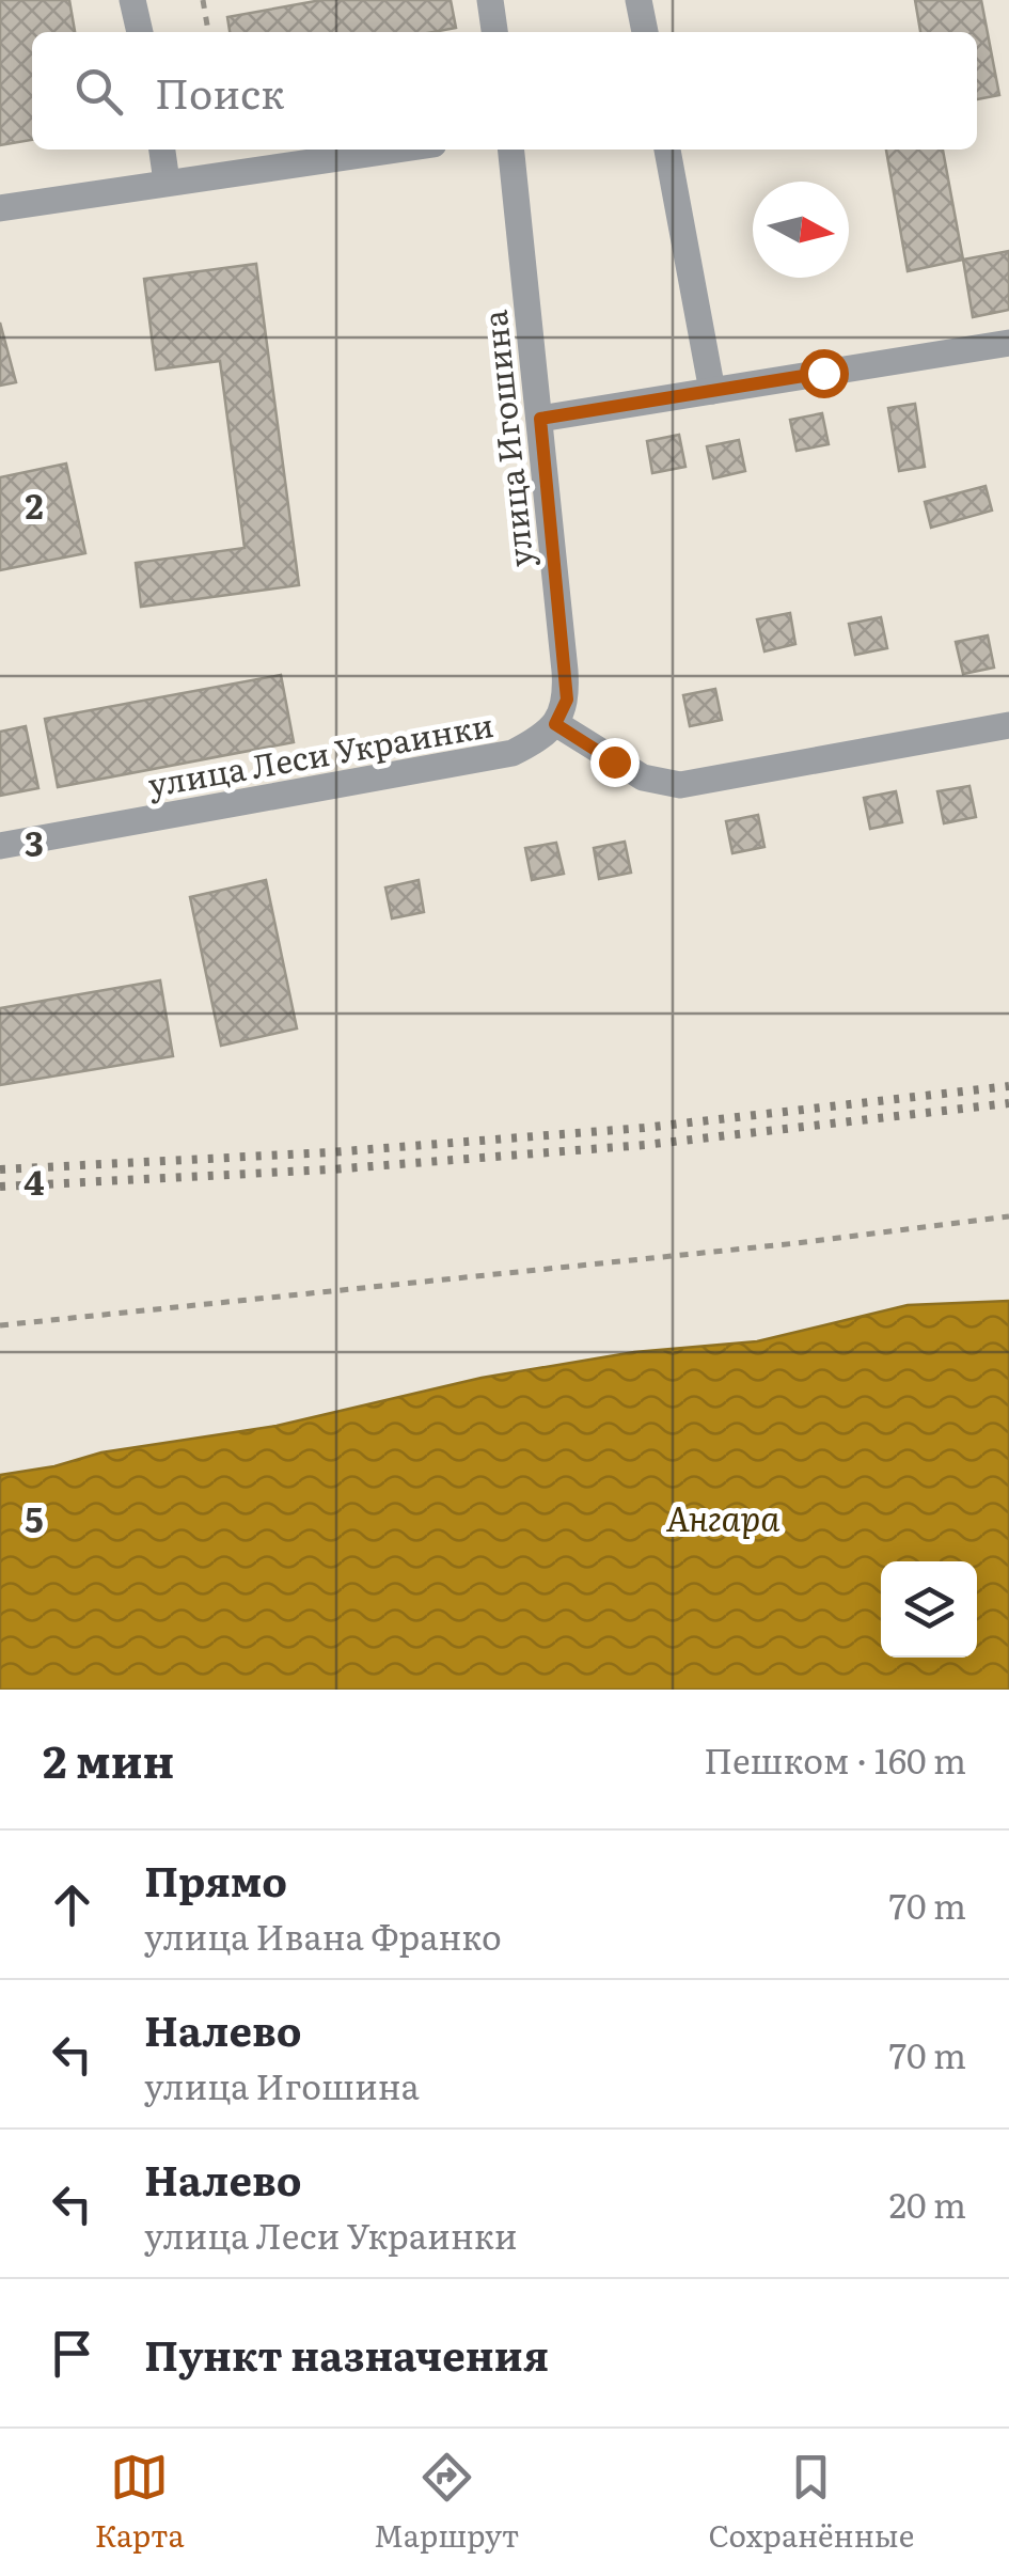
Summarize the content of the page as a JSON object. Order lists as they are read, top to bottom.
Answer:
{
  "streets": {
    "street": ["улица Игошина", "улица Леси Украинки"]
  },
  "crossings": [
    ["улица Игошина", "улица Леси Украинки"]
  ],
  "water": ["Ангара"],
  "north": "right",
  "page": {
    "search": "Поиск",
    "heading": ["2 мин", "Пешком · 160 m"],
    "list": [
      ["Прямо", "улица Ивана Франко", "70 m"],
      ["Налево", "улица Игошина", "70 m"],
      ["Налево", "улица Леси Украинки", "20 m"],
      "Пункт назначения"
    ],
    "nav": ["Карта", "Маршрут", "Сохранённые"]
  },
  "grid": {
    "rows": [
      "2",
      "3",
      "4",
      "5"
    ]
  }
}
